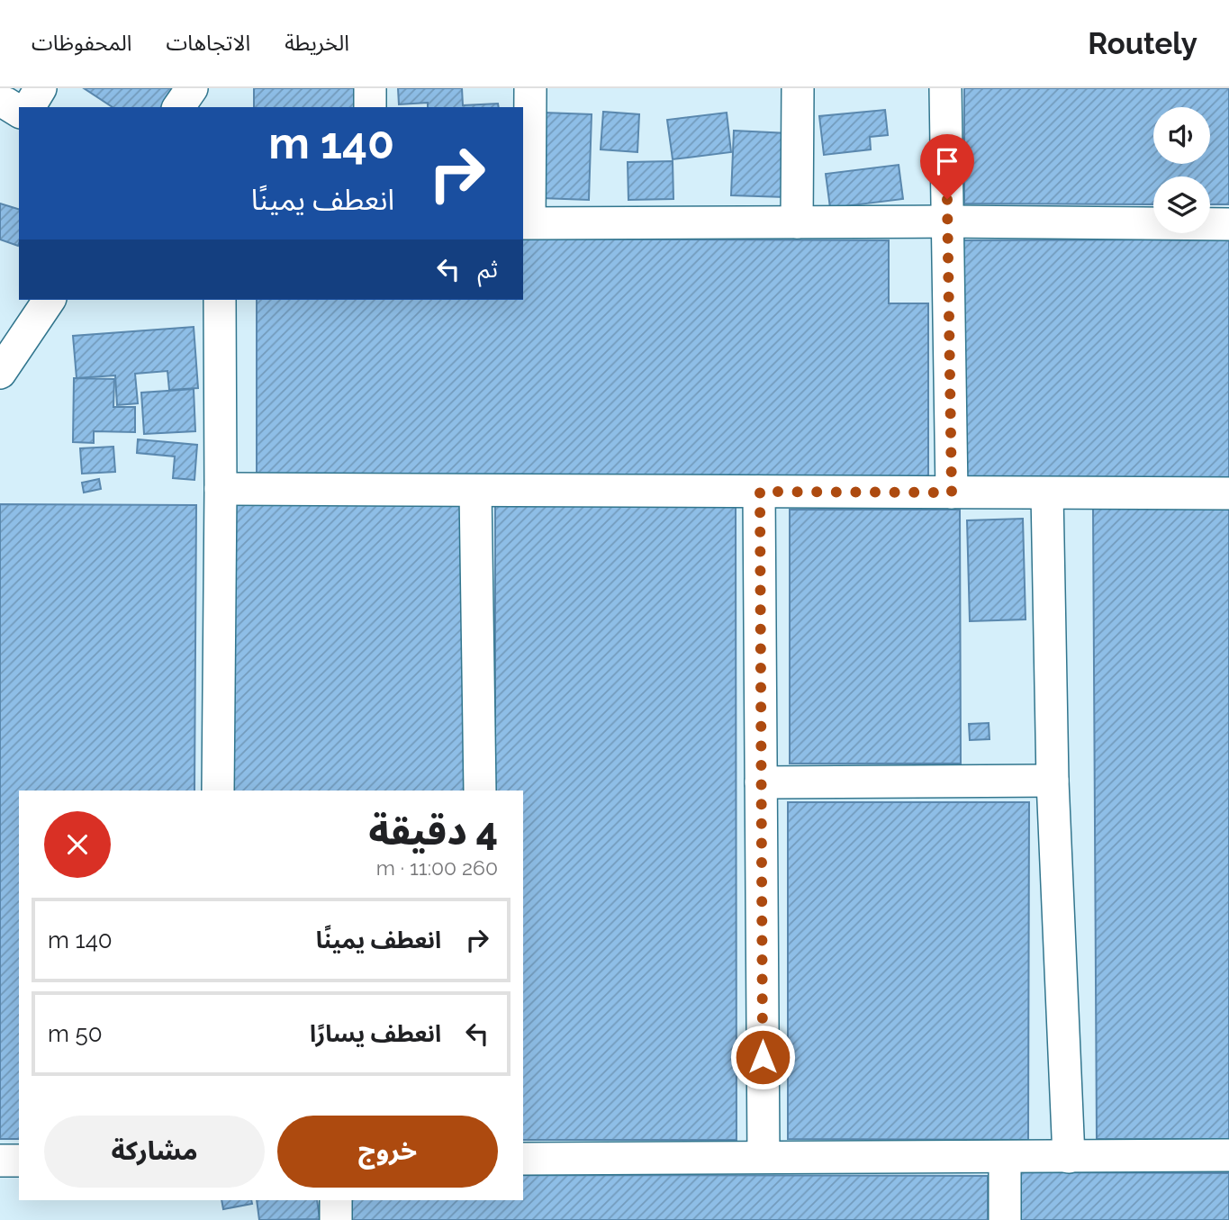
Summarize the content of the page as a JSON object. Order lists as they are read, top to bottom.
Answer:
{
  "page": {
    "header": "Routely",
    "nav": ["الخريطة", "الاتجاهات", "المحفوظات"],
    "turn": ["140 m", "انعطف يمينًا"],
    "then": "ثم",
    "heading": ["4 دقيقة", "260 m · 11:00"],
    "list": [
      {
        "name": "انعطف يمينًا",
        "value": "140 m"
      },
      {
        "name": "انعطف يسارًا",
        "value": "50 m"
      }
    ],
    "buttons": ["خروج", "مشاركة"]
  }
}
